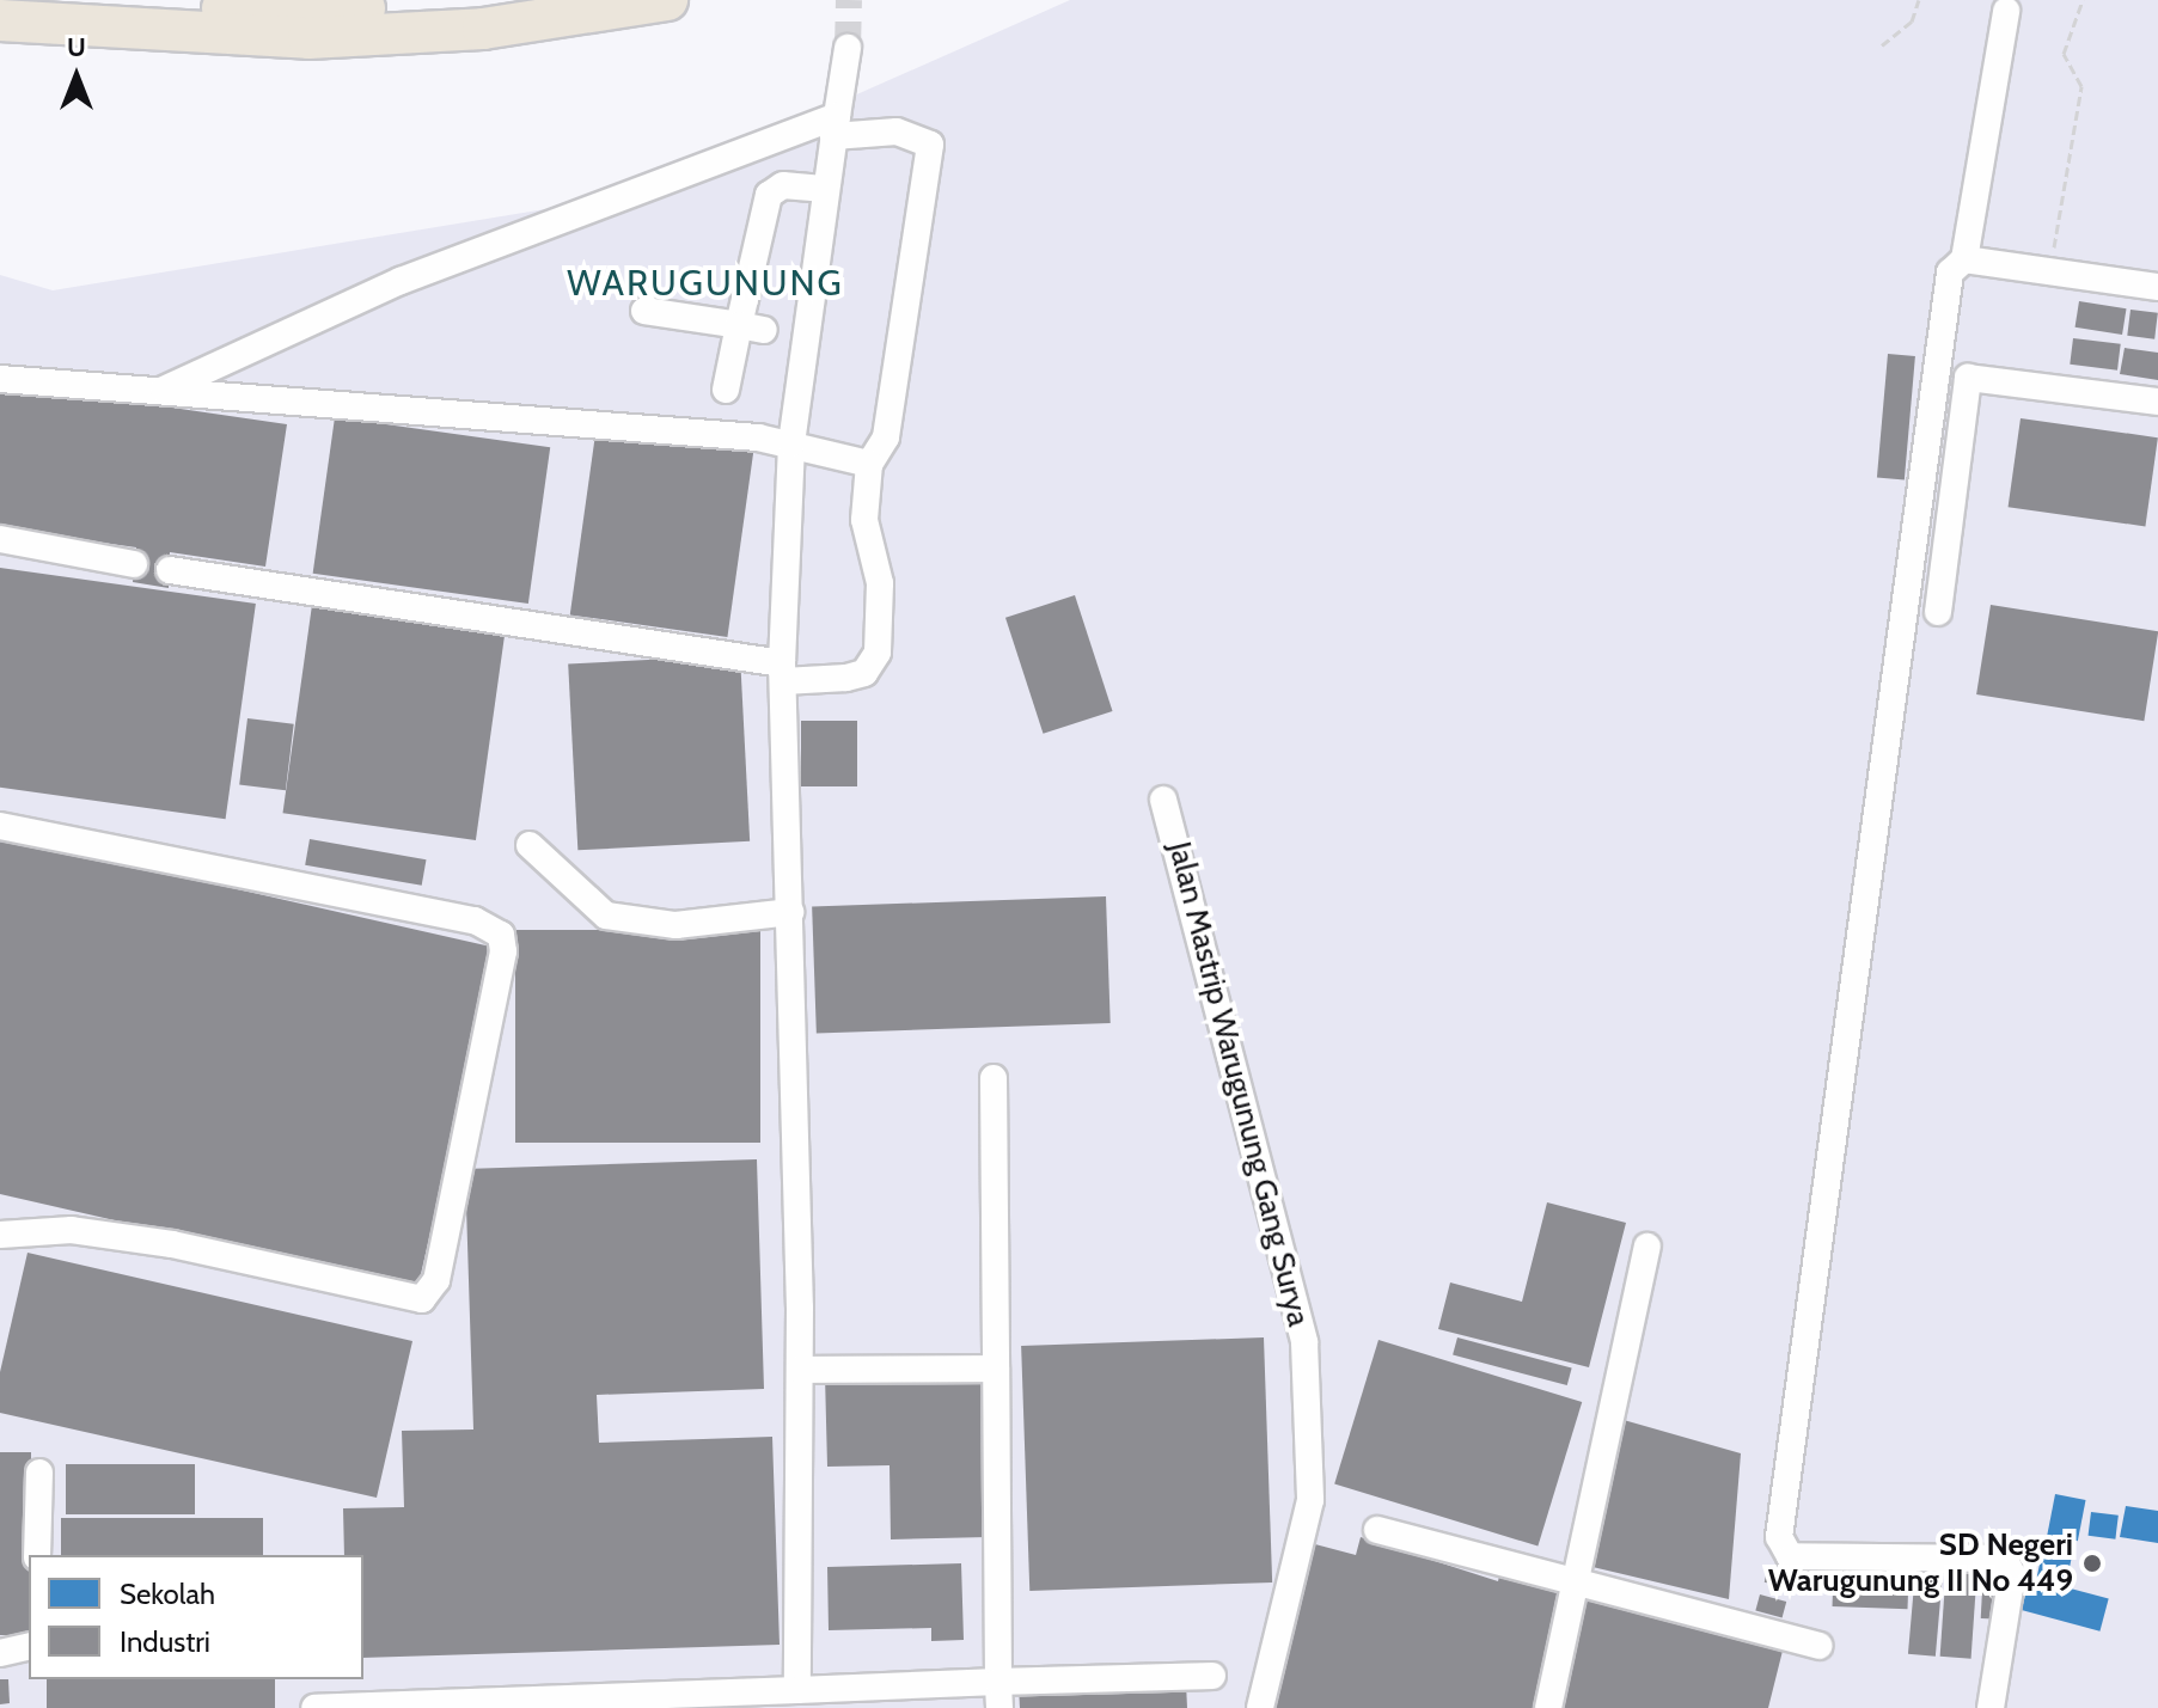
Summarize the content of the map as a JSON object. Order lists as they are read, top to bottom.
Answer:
{
  "streets": {
    "street": ["Jalan Mastrip Warugunung Gang Surya"]
  },
  "districts": ["WARUGUNUNG"],
  "places": ["SD Negeri Warugunung II No 449"],
  "legend": ["Sekolah", "Industri"],
  "north": "top"
}
